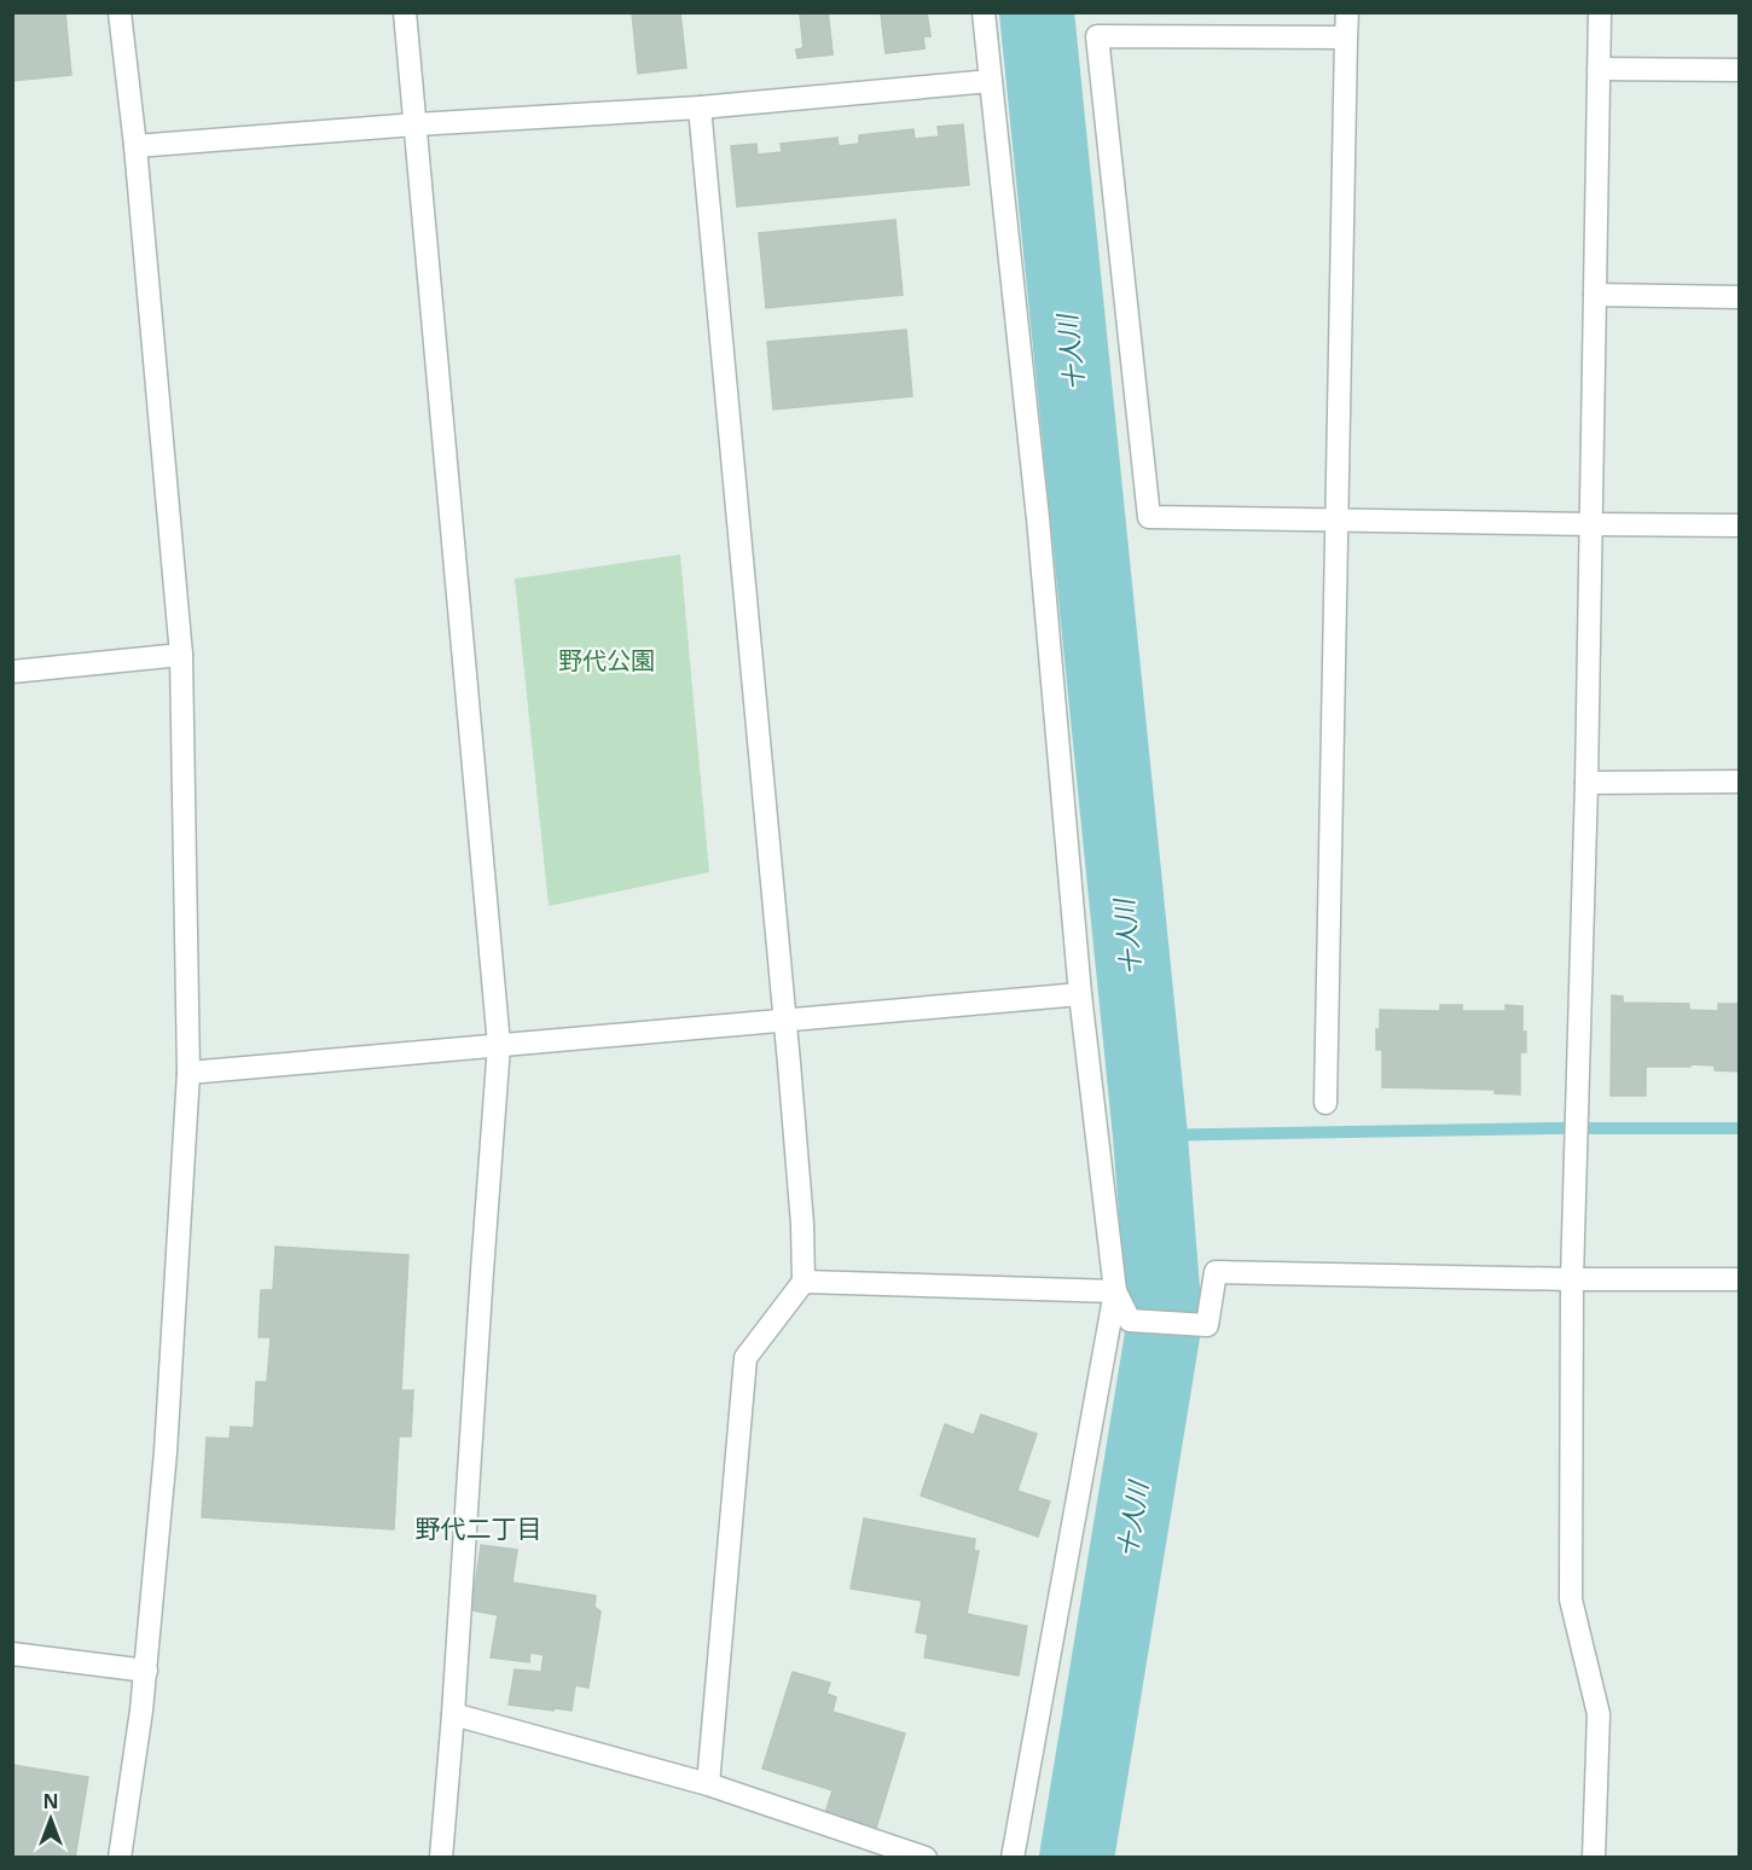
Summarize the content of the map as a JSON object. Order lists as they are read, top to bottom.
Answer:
{
  "districts": ["野代二丁目"],
  "water": ["十人川"],
  "parks": ["野代公園"],
  "north": "top"
}
